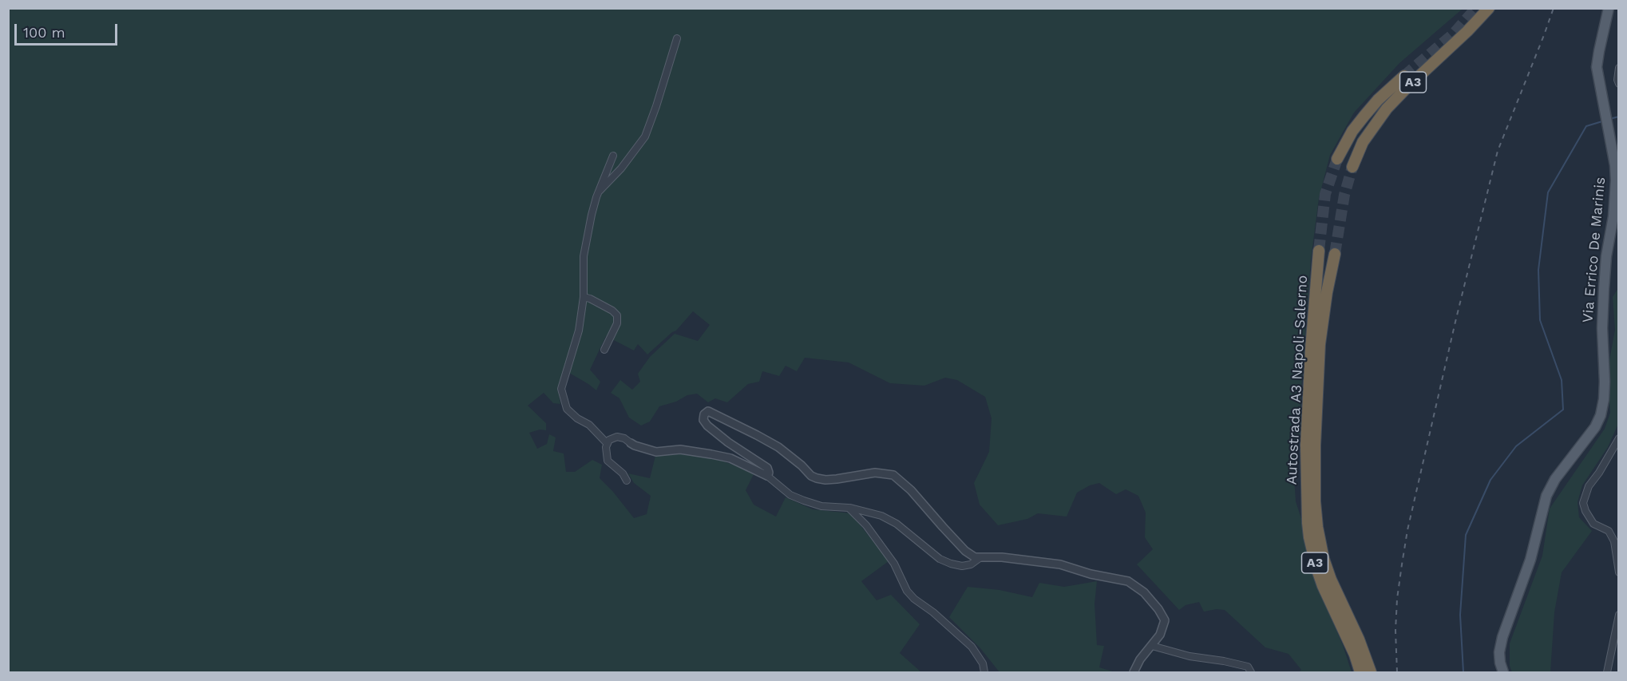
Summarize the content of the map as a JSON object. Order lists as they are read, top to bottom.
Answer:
{
  "streets": {
    "highway": ["A3", "Autostrada A3 Napoli-Salerno"],
    "main road": ["Via Errico De Marinis"]
  },
  "scale_bar": "100 m"
}
